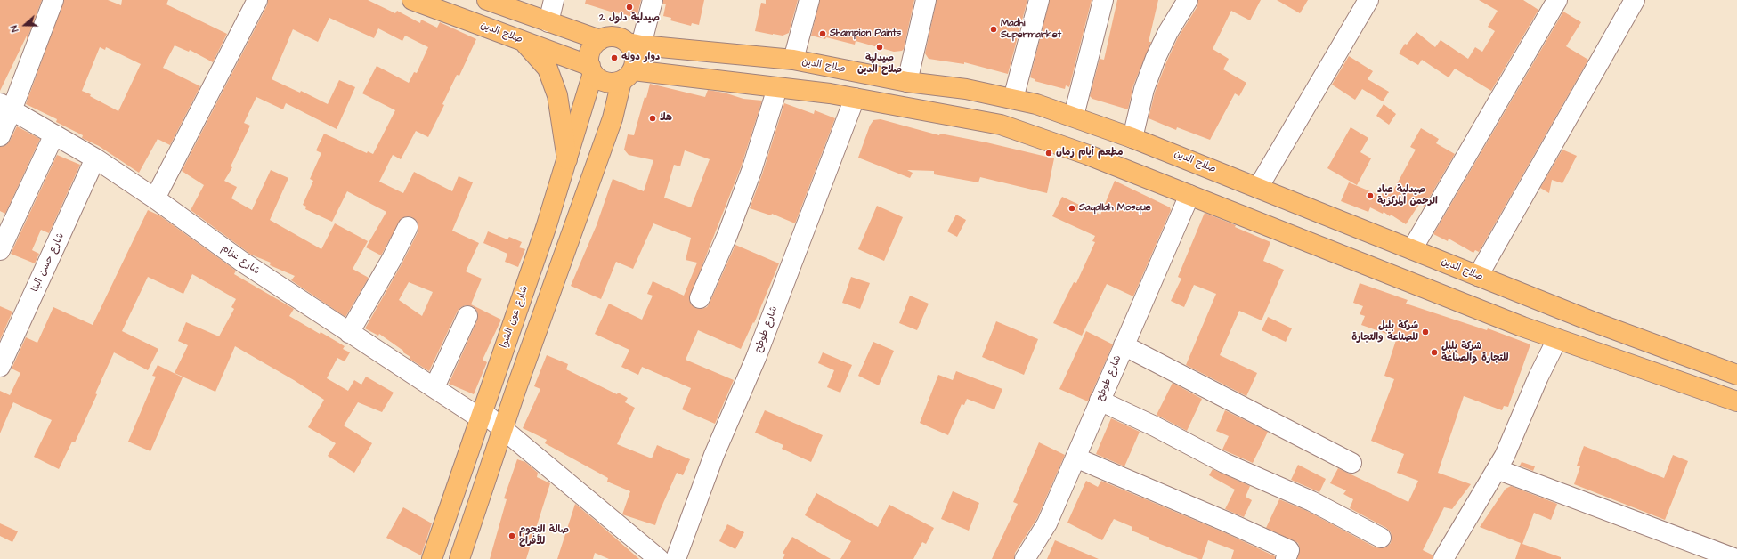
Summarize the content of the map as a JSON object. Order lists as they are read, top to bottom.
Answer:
{
  "streets": {
    "main road": ["صلاح الدين", "شارع عون الشوا"],
    "street": ["شارع عزام", "شارع حسن البنا", "شارع طوطح"]
  },
  "crossings": [
    ["صلاح الدين", "شارع عون الشوا"],
    ["شارع عزام", "شارع حسن البنا"],
    ["شارع عزام", "شارع عون الشوا"]
  ],
  "places": [
    "صيدلية دلول 2",
    "Madhi Supermarket",
    "Shampion Paints",
    "صيدلية صلاح الدين",
    "دوار دوله",
    "هلا",
    "مطعم أيام زمان",
    "صيدلية عباد الرحمن المركزية",
    "Saqallah Mosque",
    "شركة بلبل للصناعة والتجارة",
    "شركة بلبل للتجارة والصناعة",
    "صالة النجوم للأفراح"
  ],
  "north": "left"
}
